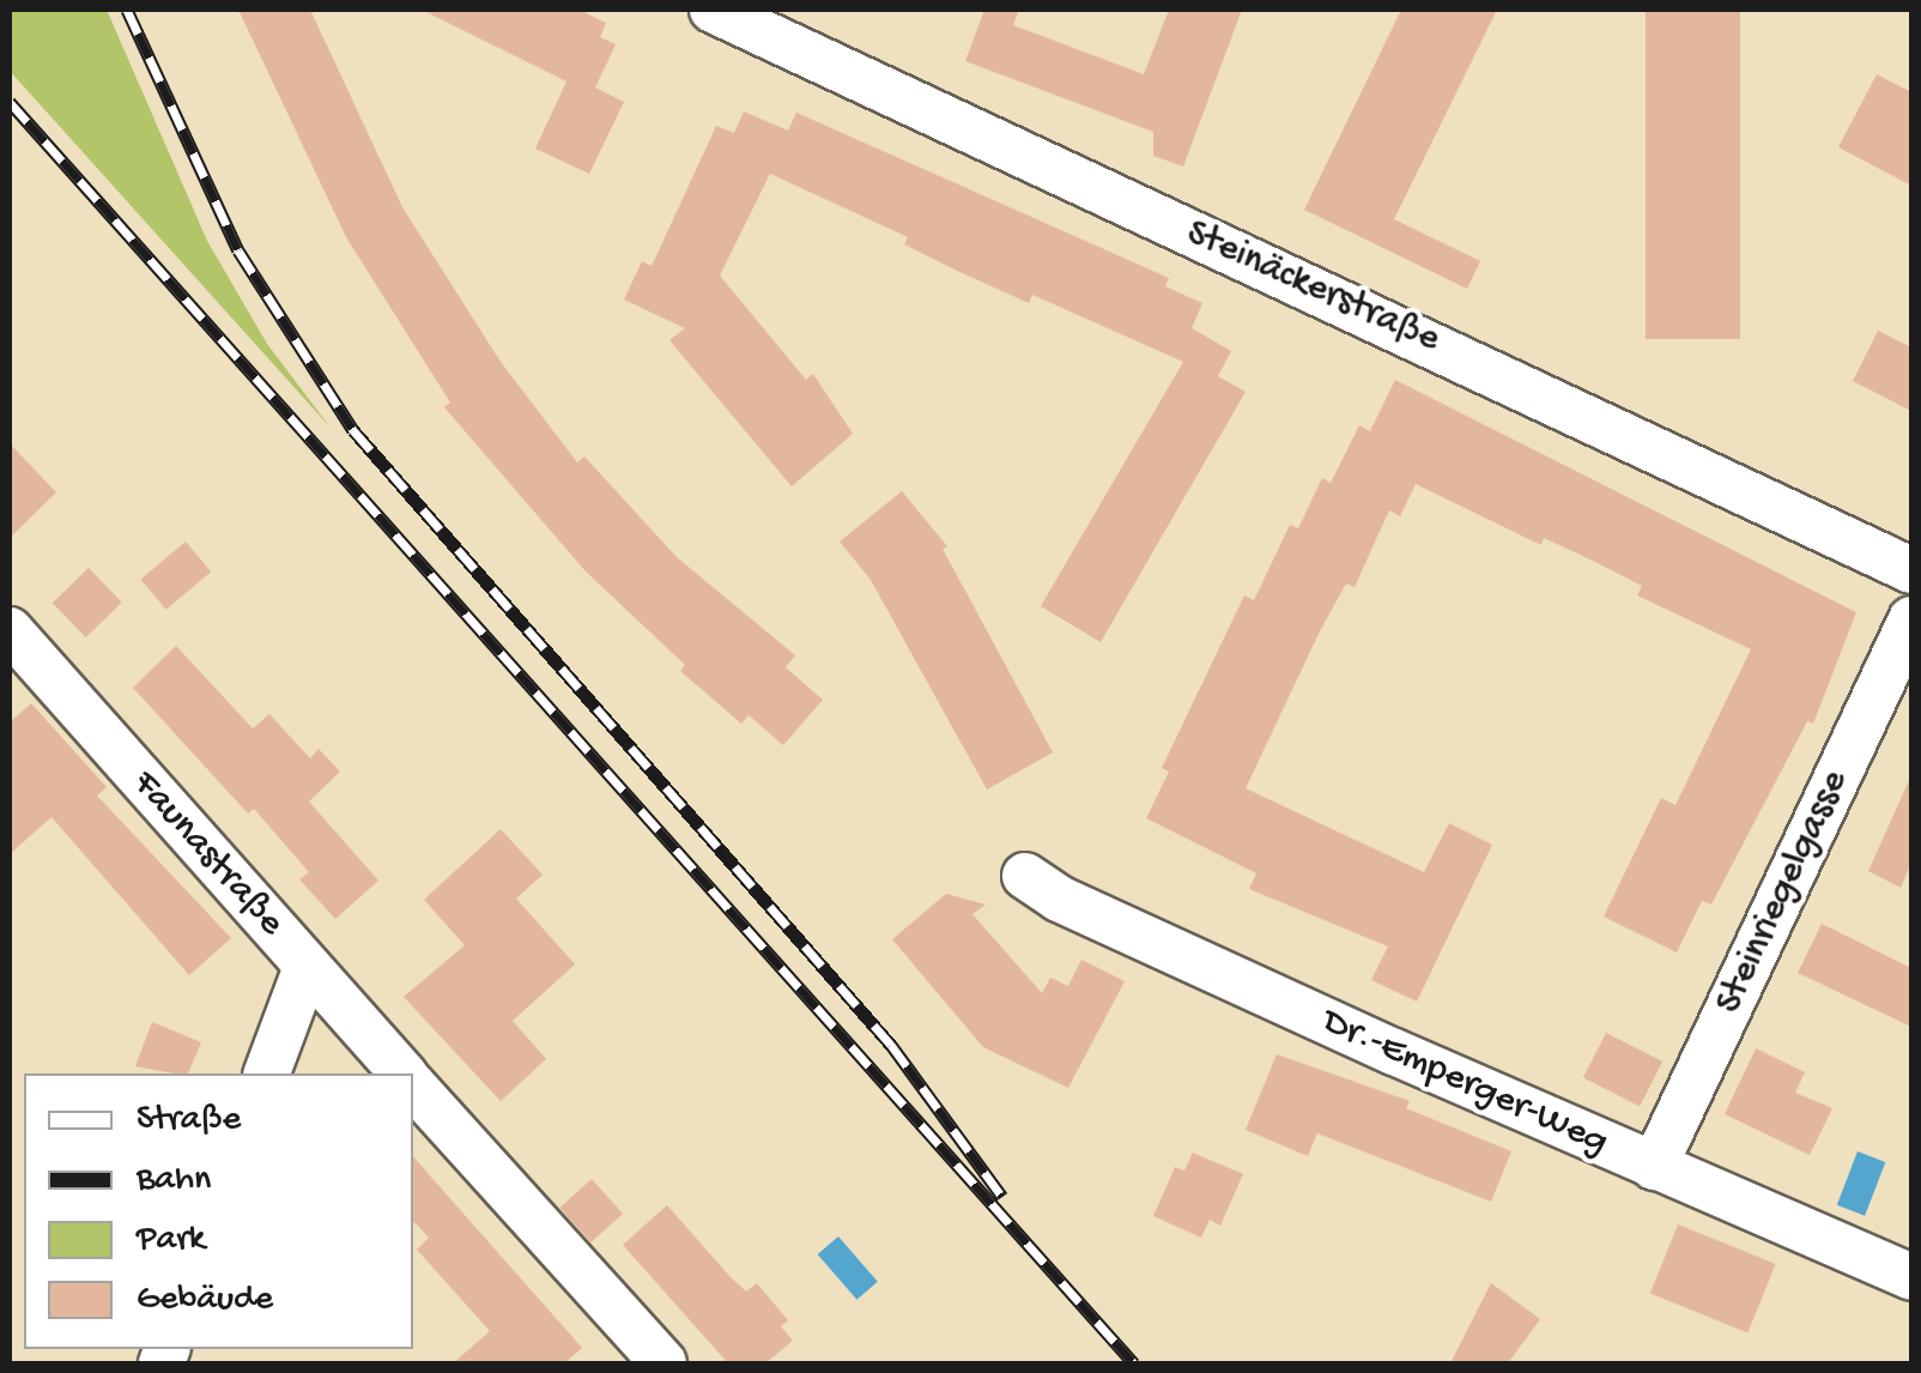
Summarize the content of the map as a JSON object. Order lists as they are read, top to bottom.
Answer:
{
  "streets": {
    "street": [
      "Steinäckerstraße",
      "Faunastraße",
      "Steinriegelgasse",
      "Dr.-Emperger-Weg"
    ]
  },
  "crossings": [
    ["Steinriegelgasse", "Dr.-Emperger-Weg"]
  ],
  "legend": [
    "Straße",
    "Bahn",
    "Park",
    "Gebäude"
  ]
}
